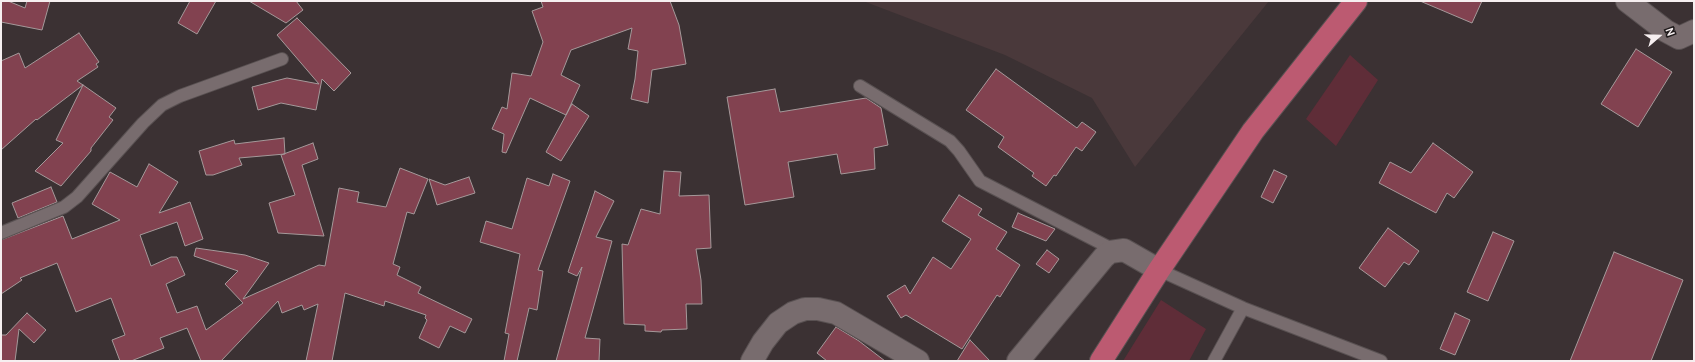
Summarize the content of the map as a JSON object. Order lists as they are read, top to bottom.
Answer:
{
  "north": "right"
}
